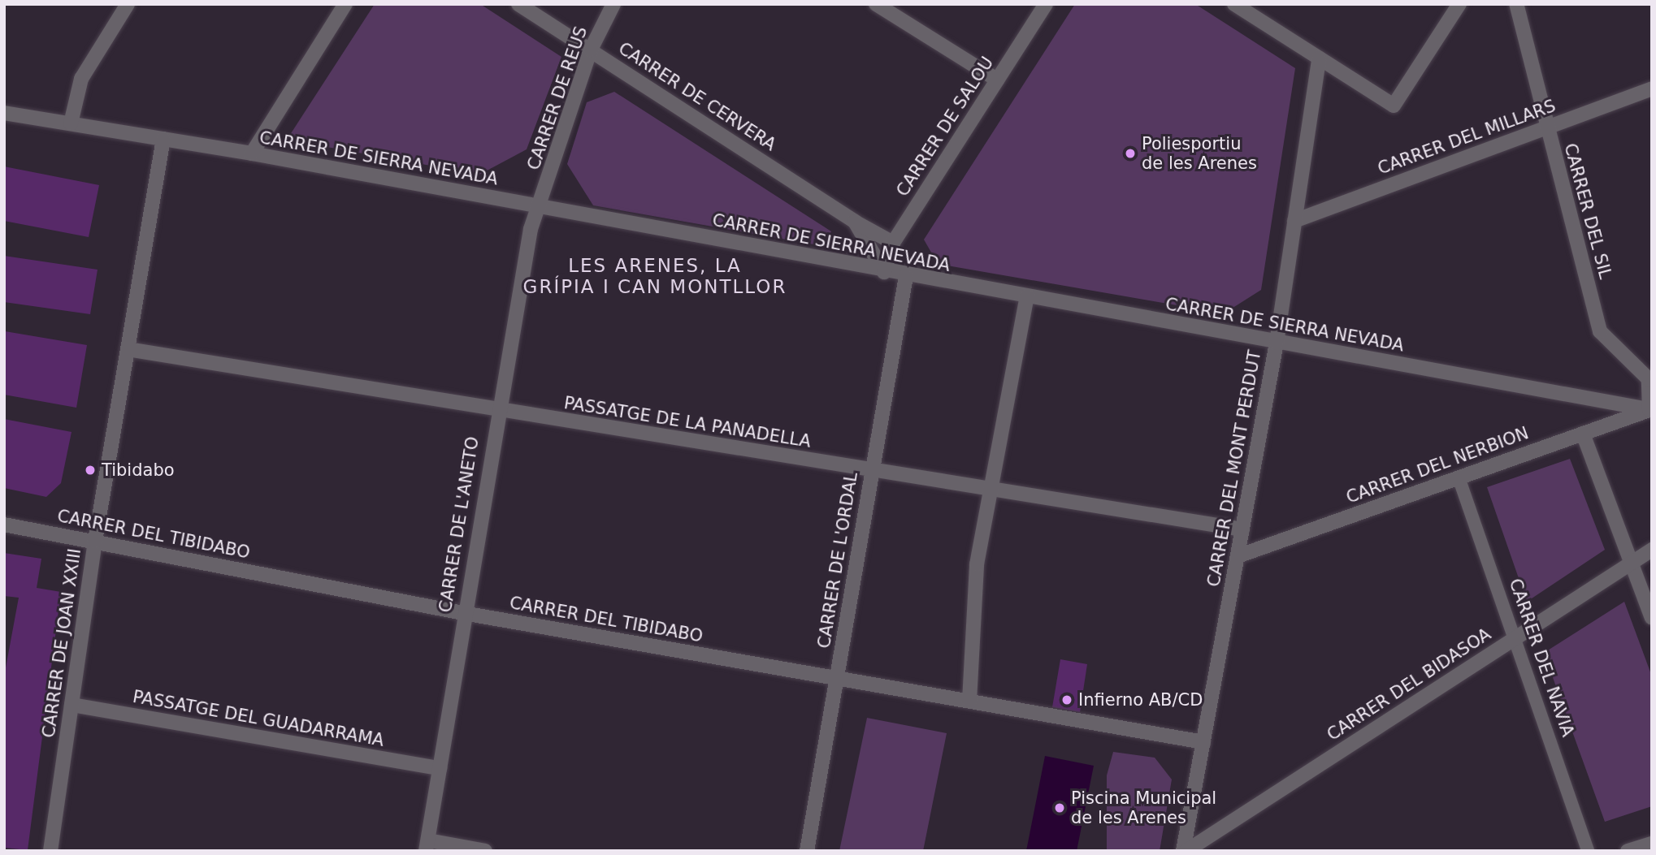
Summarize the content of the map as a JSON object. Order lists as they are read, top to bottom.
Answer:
{
  "streets": {
    "street": [
      "CARRER DE CERVERA",
      "CARRER DE REUS",
      "CARRER DE SALOU",
      "CARRER DEL MILLARS",
      "CARRER DE SIERRA NEVADA",
      "CARRER DEL SIL",
      "PASSATGE DE LA PANADELLA",
      "CARRER DEL NERBION",
      "CARRER DEL MONT PERDUT",
      "CARRER DE L'ANETO",
      "CARRER DEL TIBIDABO",
      "CARRER DE L'ORDAL",
      "CARRER DE JOAN XXIII",
      "CARRER DEL BIDASOA",
      "PASSATGE DEL GUADARRAMA"
    ],
    "lane": ["CARRER DEL NAVIA"]
  },
  "crossings": [
    ["CARRER DE CERVERA", "CARRER DE REUS"],
    ["CARRER DE CERVERA", "CARRER DE SALOU"],
    ["CARRER DE CERVERA", "CARRER DE SIERRA NEVADA"],
    ["CARRER DE REUS", "CARRER DE SIERRA NEVADA"],
    ["CARRER DE REUS", "CARRER DE L'ANETO"],
    ["CARRER DE SALOU", "CARRER DE SIERRA NEVADA"],
    ["CARRER DEL MILLARS", "CARRER DEL SIL"],
    ["CARRER DEL MILLARS", "CARRER DEL MONT PERDUT"],
    ["CARRER DE SIERRA NEVADA", "CARRER DEL SIL"],
    ["CARRER DE SIERRA NEVADA", "CARRER DEL NERBION"],
    ["CARRER DE SIERRA NEVADA", "CARRER DEL MONT PERDUT"],
    ["CARRER DE SIERRA NEVADA", "CARRER DE L'ANETO"],
    ["CARRER DE SIERRA NEVADA", "CARRER DE L'ORDAL"],
    ["CARRER DE SIERRA NEVADA", "CARRER DE JOAN XXIII"],
    ["CARRER DEL SIL", "CARRER DEL NERBION"],
    ["PASSATGE DE LA PANADELLA", "CARRER DEL MONT PERDUT"],
    ["PASSATGE DE LA PANADELLA", "CARRER DE L'ANETO"],
    ["PASSATGE DE LA PANADELLA", "CARRER DE L'ORDAL"],
    ["PASSATGE DE LA PANADELLA", "CARRER DE JOAN XXIII"],
    ["CARRER DEL NERBION", "CARRER DEL MONT PERDUT"],
    ["CARRER DEL NERBION", "CARRER DEL NAVIA"],
    ["CARRER DEL MONT PERDUT", "CARRER DEL TIBIDABO"],
    ["CARRER DEL MONT PERDUT", "CARRER DEL BIDASOA"],
    ["CARRER DE L'ANETO", "CARRER DEL TIBIDABO"],
    ["CARRER DE L'ANETO", "PASSATGE DEL GUADARRAMA"],
    ["CARRER DEL TIBIDABO", "CARRER DE L'ORDAL"],
    ["CARRER DEL TIBIDABO", "CARRER DE JOAN XXIII"],
    ["CARRER DE JOAN XXIII", "PASSATGE DEL GUADARRAMA"],
    ["CARRER DEL NAVIA", "CARRER DEL BIDASOA"]
  ],
  "districts": ["LES ARENES, LA GRÍPIA I CAN MONTLLOR"],
  "places": [
    "Poliesportiu de les Arenes",
    "Tibidabo",
    "Infierno AB/CD",
    "Piscina Municipal de les Arenes"
  ]
}
